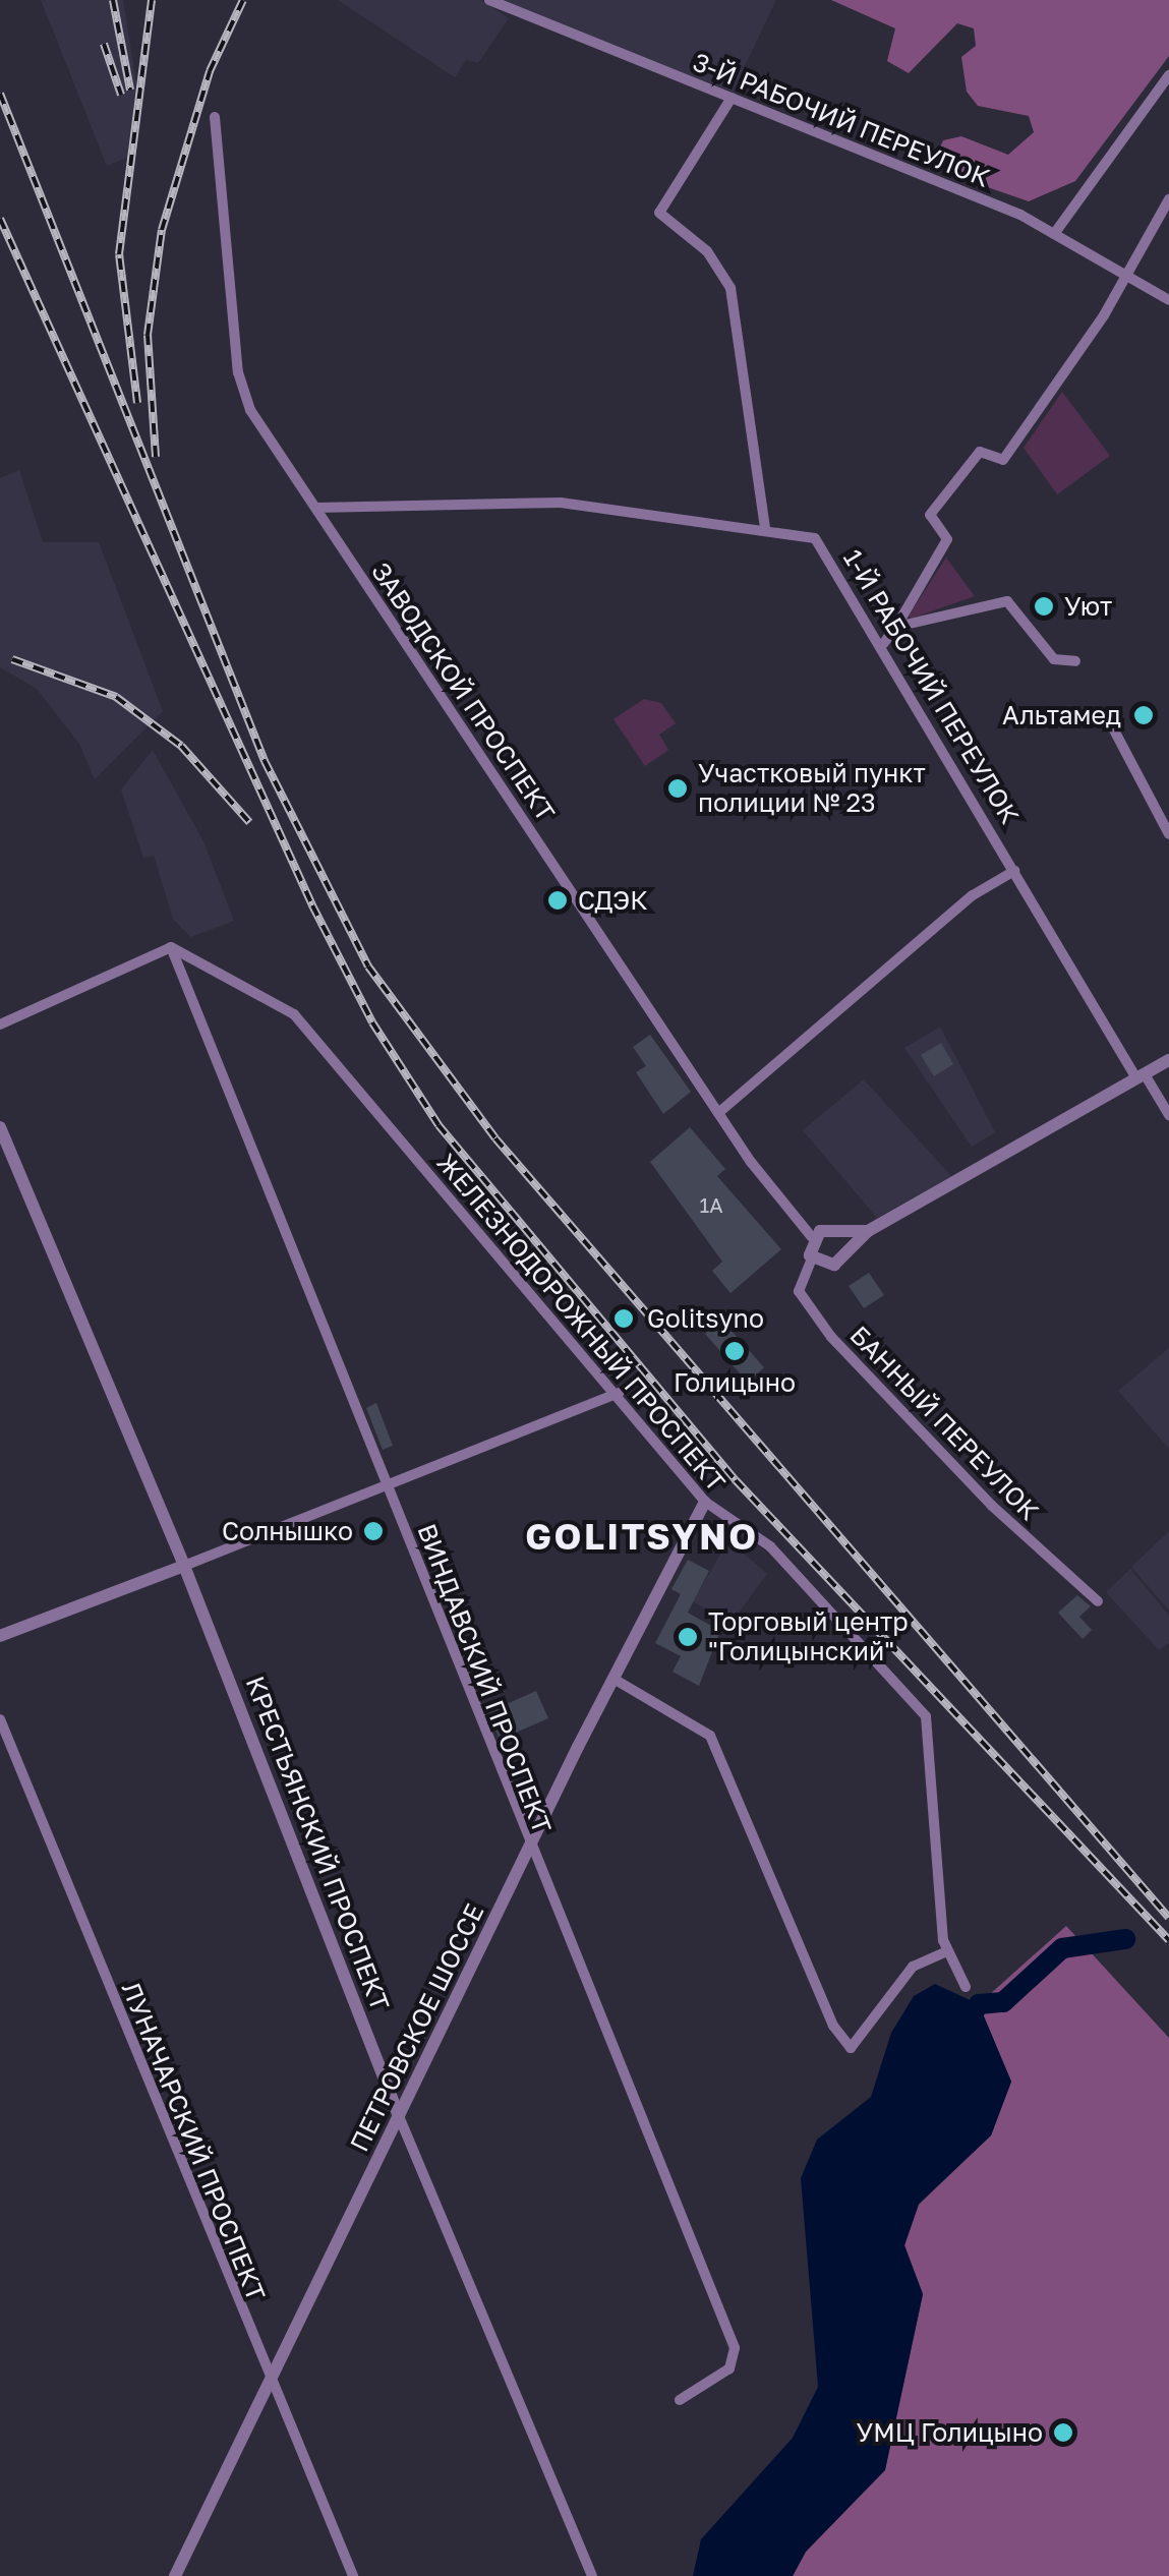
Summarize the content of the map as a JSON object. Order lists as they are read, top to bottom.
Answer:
{
  "streets": {
    "street": [
      "3-Й РАБОЧИЙ ПЕРЕУЛОК",
      "1-Й РАБОЧИЙ ПЕРЕУЛОК",
      "ЗАВОДСКОЙ ПРОСПЕКТ",
      "ЖЕЛЕЗНОДОРОЖНЫЙ ПРОСПЕКТ",
      "БАННЫЙ ПЕРЕУЛОК",
      "ВИНДАВСКИЙ ПРОСПЕКТ",
      "КРЕСТЬЯНСКИЙ ПРОСПЕКТ",
      "ПЕТРОВСКОЕ ШОССЕ",
      "ЛУНАЧАРСКИЙ ПРОСПЕКТ"
    ]
  },
  "crossings": [
    ["1-Й РАБОЧИЙ ПЕРЕУЛОК", "ЗАВОДСКОЙ ПРОСПЕКТ"],
    ["ЖЕЛЕЗНОДОРОЖНЫЙ ПРОСПЕКТ", "ВИНДАВСКИЙ ПРОСПЕКТ"],
    ["ЖЕЛЕЗНОДОРОЖНЫЙ ПРОСПЕКТ", "ПЕТРОВСКОЕ ШОССЕ"],
    ["ВИНДАВСКИЙ ПРОСПЕКТ", "ПЕТРОВСКОЕ ШОССЕ"],
    ["КРЕСТЬЯНСКИЙ ПРОСПЕКТ", "ПЕТРОВСКОЕ ШОССЕ"],
    ["ПЕТРОВСКОЕ ШОССЕ", "ЛУНАЧАРСКИЙ ПРОСПЕКТ"]
  ],
  "districts": ["GOLITSYNO"],
  "places": [
    "Уют",
    "Альтамед",
    "Участковый пункт полиции № 23",
    "СДЭК",
    "Golitsyno",
    "Голицыно",
    "Солнышко",
    "Торговый центр \"Голицынский\"",
    "УМЦ Голицыно"
  ],
  "house_numbers": ["1А"]
}
